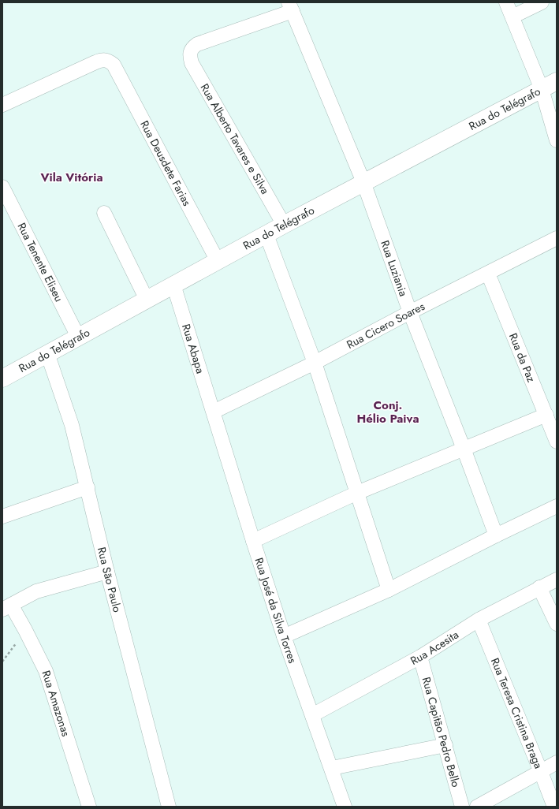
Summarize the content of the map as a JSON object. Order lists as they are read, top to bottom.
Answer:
{
  "streets": {
    "street": [
      "Rua do Telégrafo",
      "Rua Alberto Tavares e Silva",
      "Rua Deusdete Farias",
      "Rua Tenente Eliseu",
      "Rua Luziania",
      "Rua Cicero Soares",
      "Rua Abapa",
      "Rua da Paz",
      "Rua São Paulo",
      "Rua José da Silva Torres",
      "Rua Acesita",
      "Rua Amazonas",
      "Rua Teresa Cristina Braga",
      "Rua Capitão Pedro Bello"
    ]
  },
  "crossings": [
    ["Rua do Telégrafo", "Rua Alberto Tavares e Silva"],
    ["Rua do Telégrafo", "Rua Deusdete Farias"],
    ["Rua do Telégrafo", "Rua Tenente Eliseu"],
    ["Rua do Telégrafo", "Rua Luziania"],
    ["Rua do Telégrafo", "Rua Abapa"],
    ["Rua do Telégrafo", "Rua São Paulo"],
    ["Rua Alberto Tavares e Silva", "Rua Luziania"],
    ["Rua Luziania", "Rua Cicero Soares"],
    ["Rua Cicero Soares", "Rua Abapa"],
    ["Rua Cicero Soares", "Rua da Paz"],
    ["Rua Cicero Soares", "Rua José da Silva Torres"],
    ["Rua Abapa", "Rua José da Silva Torres"],
    ["Rua José da Silva Torres", "Rua Acesita"],
    ["Rua Acesita", "Rua Teresa Cristina Braga"],
    ["Rua Acesita", "Rua Capitão Pedro Bello"]
  ],
  "districts": ["Vila Vitória", "Conj. Hélio Paiva"]
}
